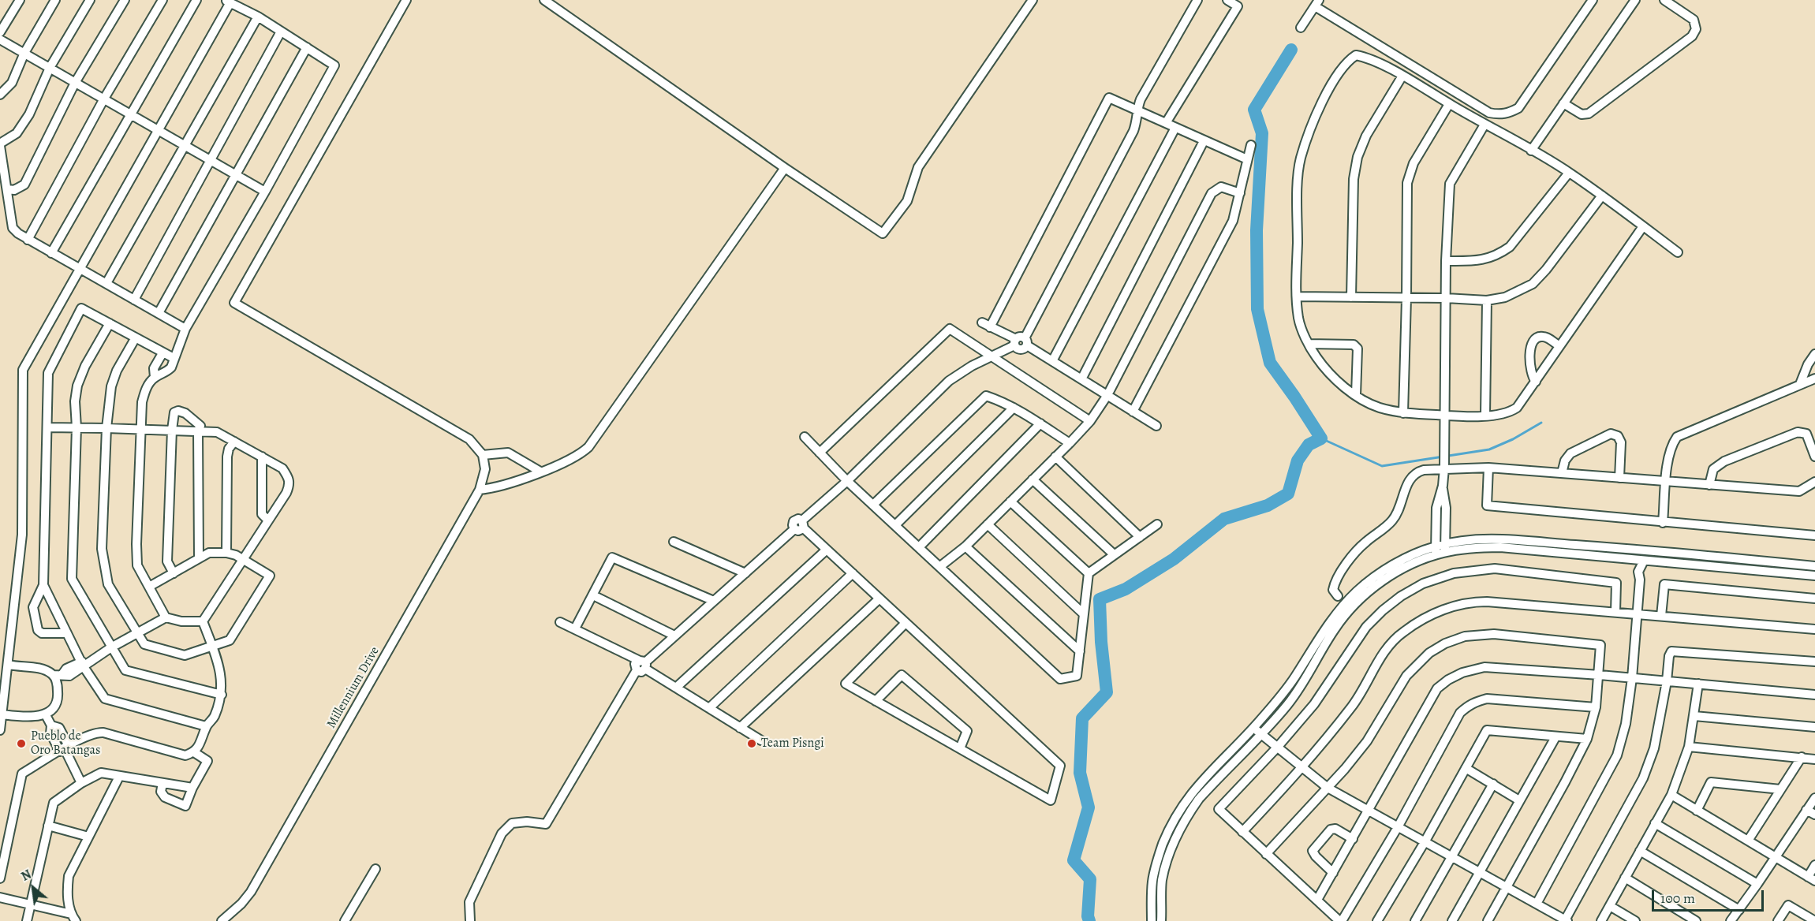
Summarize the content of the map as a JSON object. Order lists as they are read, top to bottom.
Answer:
{
  "streets": {
    "street": ["Millennium Drive"]
  },
  "places": ["Pueblo de Oro Batangas", "Team Pisngi"],
  "scale_bar": "100 m",
  "north": "top left"
}
